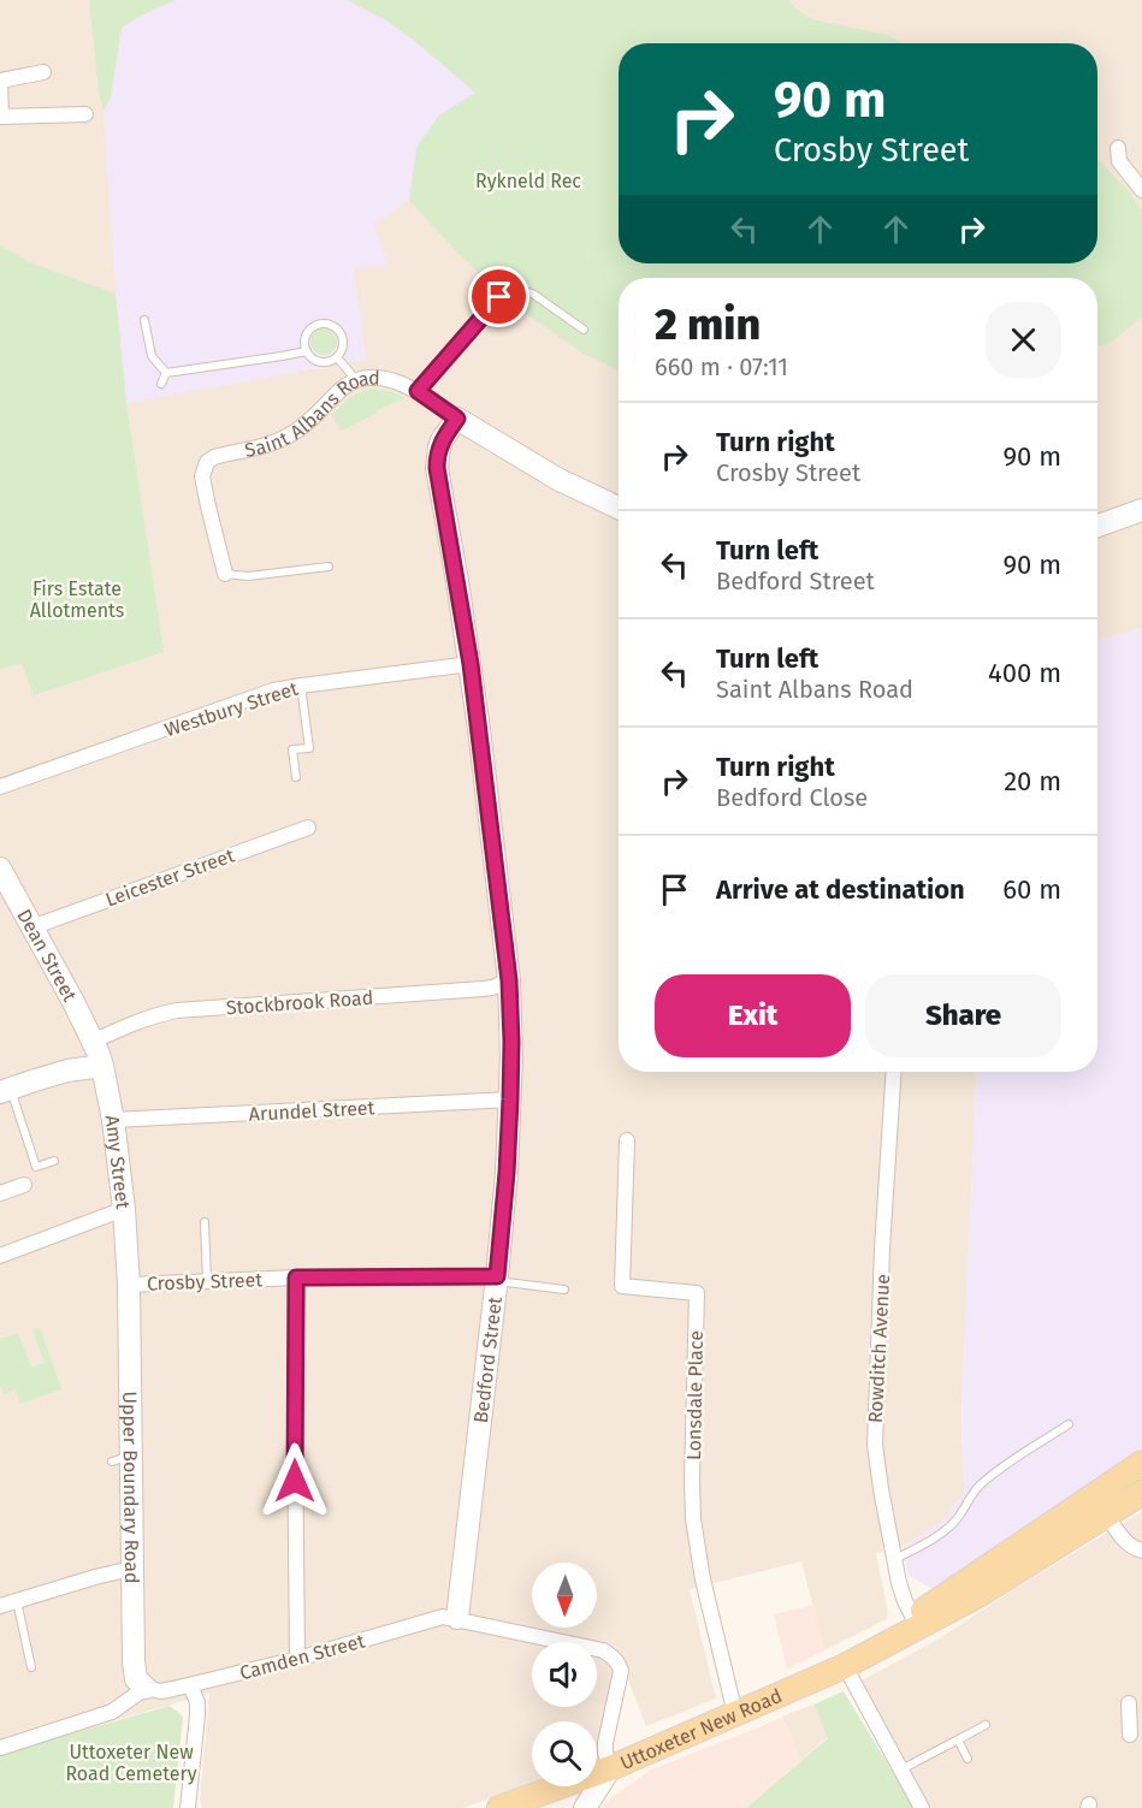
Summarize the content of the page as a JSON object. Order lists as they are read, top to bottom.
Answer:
{
  "streets": {
    "main road": ["Uttoxeter New Road"],
    "street": [
      "Saint Albans Road",
      "Westbury Street",
      "Leicester Street",
      "Dean Street",
      "Stockbrook Road",
      "Arundel Street",
      "Amy Street",
      "Crosby Street",
      "Rowditch Avenue",
      "Bedford Street",
      "Lonsdale Place",
      "Upper Boundary Road",
      "Camden Street"
    ]
  },
  "crossings": [
    ["Saint Albans Road", "Bedford Street"],
    ["Westbury Street", "Bedford Street"],
    ["Leicester Street", "Dean Street"],
    ["Dean Street", "Stockbrook Road"],
    ["Dean Street", "Amy Street"],
    ["Stockbrook Road", "Amy Street"],
    ["Stockbrook Road", "Bedford Street"],
    ["Arundel Street", "Amy Street"],
    ["Arundel Street", "Bedford Street"],
    ["Amy Street", "Crosby Street"],
    ["Amy Street", "Upper Boundary Road"],
    ["Crosby Street", "Bedford Street"],
    ["Crosby Street", "Upper Boundary Road"],
    ["Rowditch Avenue", "Uttoxeter New Road"],
    ["Bedford Street", "Camden Street"],
    ["Lonsdale Place", "Uttoxeter New Road"],
    ["Upper Boundary Road", "Camden Street"]
  ],
  "parks": ["Rykneld Rec", "Firs Estate Allotments", "Uttoxeter New Road Cemetery"],
  "north": "bottom",
  "page": {
    "turn": ["90 m", "Crosby Street"],
    "heading": ["2 min", "660 m · 07:11"],
    "list": [
      {
        "name": "Turn right",
        "note": "Crosby Street",
        "value": "90 m"
      },
      {
        "name": "Turn left",
        "note": "Bedford Street",
        "value": "90 m"
      },
      {
        "name": "Turn left",
        "note": "Saint Albans Road",
        "value": "400 m"
      },
      {
        "name": "Turn right",
        "note": "Bedford Close",
        "value": "20 m"
      },
      {
        "name": "Arrive at destination",
        "value": "60 m"
      }
    ],
    "buttons": ["Exit", "Share"]
  }
}
